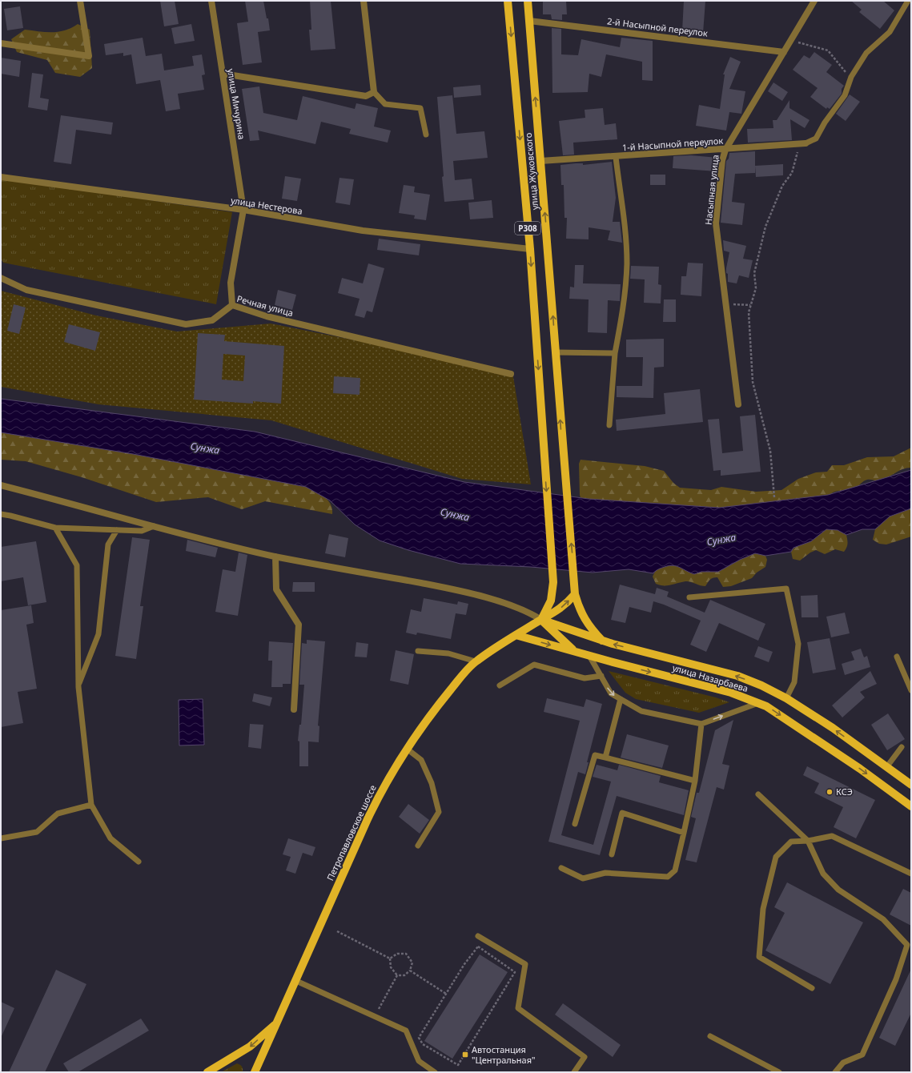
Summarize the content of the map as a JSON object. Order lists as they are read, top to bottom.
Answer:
{
  "streets": {
    "main road": [
      "улица Жуковского",
      "P308",
      "улица Назарбаева",
      "Петропавловское шоссе"
    ],
    "street": [
      "2-й Насыпной переулок",
      "улица Мичурина",
      "1-й Насыпной переулок",
      "Насыпная улица",
      "улица Нестерова",
      "Речная улица"
    ]
  },
  "crossings": [
    ["2-й Насыпной переулок", "улица Жуковского"],
    ["2-й Насыпной переулок", "Насыпная улица"],
    ["улица Мичурина", "улица Нестерова"],
    ["улица Мичурина", "Речная улица"],
    ["1-й Насыпной переулок", "улица Жуковского"],
    ["1-й Насыпной переулок", "Насыпная улица"],
    ["улица Жуковского", "улица Назарбаева"],
    ["улица Жуковского", "Петропавловское шоссе"],
    ["улица Нестерова", "P308"],
    ["P308", "улица Назарбаева"],
    ["P308", "Петропавловское шоссе"],
    ["улица Назарбаева", "Петропавловское шоссе"]
  ],
  "water": ["Сунжа"],
  "places": {
    "other": ["КСЭ"],
    "transit": ["Автостанция \"Центральная\""]
  }
}
